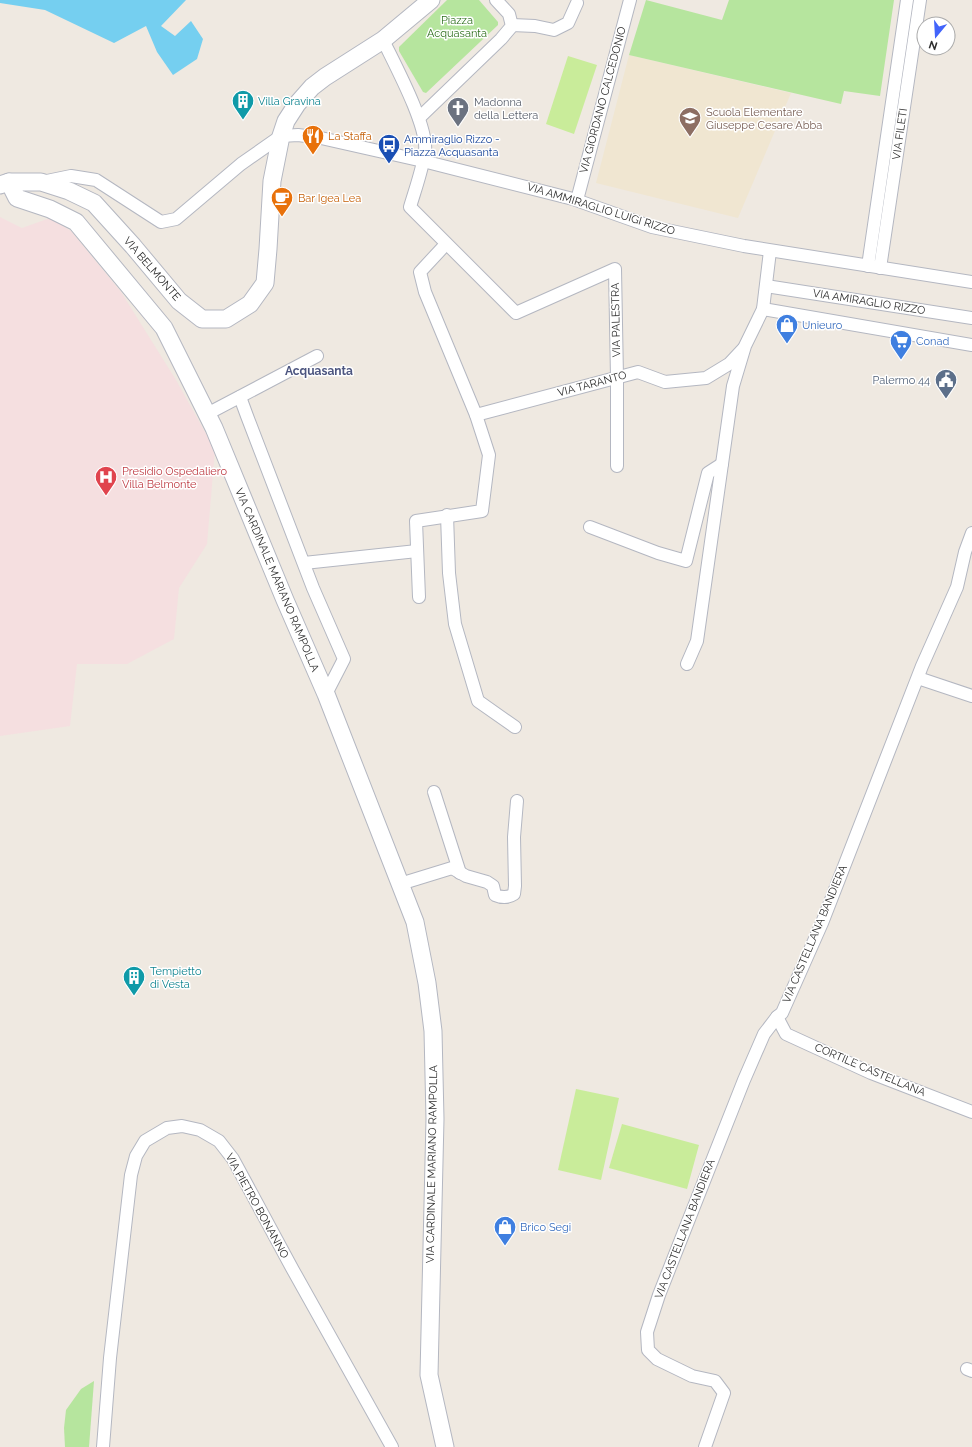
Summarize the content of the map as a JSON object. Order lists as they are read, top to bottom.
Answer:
{
  "streets": {
    "street": [
      "VIA GIORDANO CALCEDONIO",
      "VIA FILETI",
      "VIA AMMIRAGLIO LUIGI RIZZO",
      "VIA BELMONTE",
      "VIA AMIRAGLIO RIZZO",
      "VIA PALESTRA",
      "VIA TARANTO",
      "VIA CARDINALE MARIANO RAMPOLLA",
      "VIA CASTELLANA BANDIERA",
      "CORTILE CASTELLANA",
      "VIA PIETRO BONANNO"
    ]
  },
  "crossings": [
    ["VIA GIORDANO CALCEDONIO", "VIA AMMIRAGLIO LUIGI RIZZO"],
    ["VIA FILETI", "VIA AMMIRAGLIO LUIGI RIZZO"],
    ["VIA AMMIRAGLIO LUIGI RIZZO", "VIA BELMONTE"],
    ["VIA BELMONTE", "VIA CARDINALE MARIANO RAMPOLLA"],
    ["VIA PALESTRA", "VIA TARANTO"],
    ["VIA CASTELLANA BANDIERA", "CORTILE CASTELLANA"]
  ],
  "districts": ["Acquasanta"],
  "parks": ["Piazza Acquasanta"],
  "places": {
    "building": ["Villa Gravina", "Tempietto di Vesta"],
    "church": ["Madonna della Lettera"],
    "school or university": ["Scuola Elementare Giuseppe Cesare Abba"],
    "restaurant": ["La Staffa"],
    "bus stop": ["Ammiraglio Rizzo - Piazza Acquasanta"],
    "cafe": ["Bar Igea Lea"],
    "shop": ["Unieuro", "Brico Segi"],
    "supermarket": ["Conad"],
    "public building": ["Palermo 44"],
    "hospital": ["Presidio Ospedaliero Villa Belmonte"]
  },
  "north": "bottom"
}
